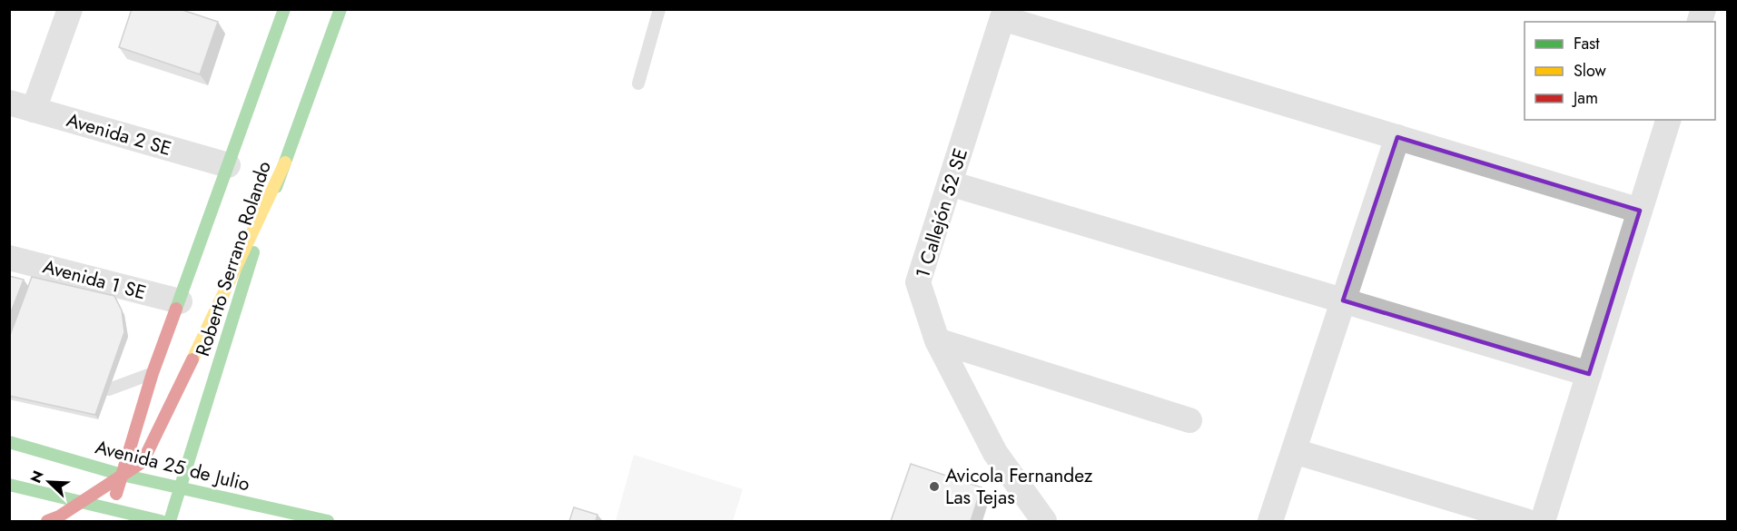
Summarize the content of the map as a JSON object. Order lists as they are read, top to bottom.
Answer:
{
  "streets": {
    "main road": ["Roberto Serrano Rolando", "Avenida 25 de Julio"],
    "street": ["Avenida 2 SE", "1 Callejón 52 SE", "Avenida 1 SE"]
  },
  "crossings": [
    ["Avenida 2 SE", "Roberto Serrano Rolando"],
    ["Roberto Serrano Rolando", "Avenida 1 SE"],
    ["Roberto Serrano Rolando", "Avenida 25 de Julio"]
  ],
  "places": ["Avicola Fernandez Las Tejas"],
  "legend": ["Fast", "Slow", "Jam"],
  "north": "top left"
}
